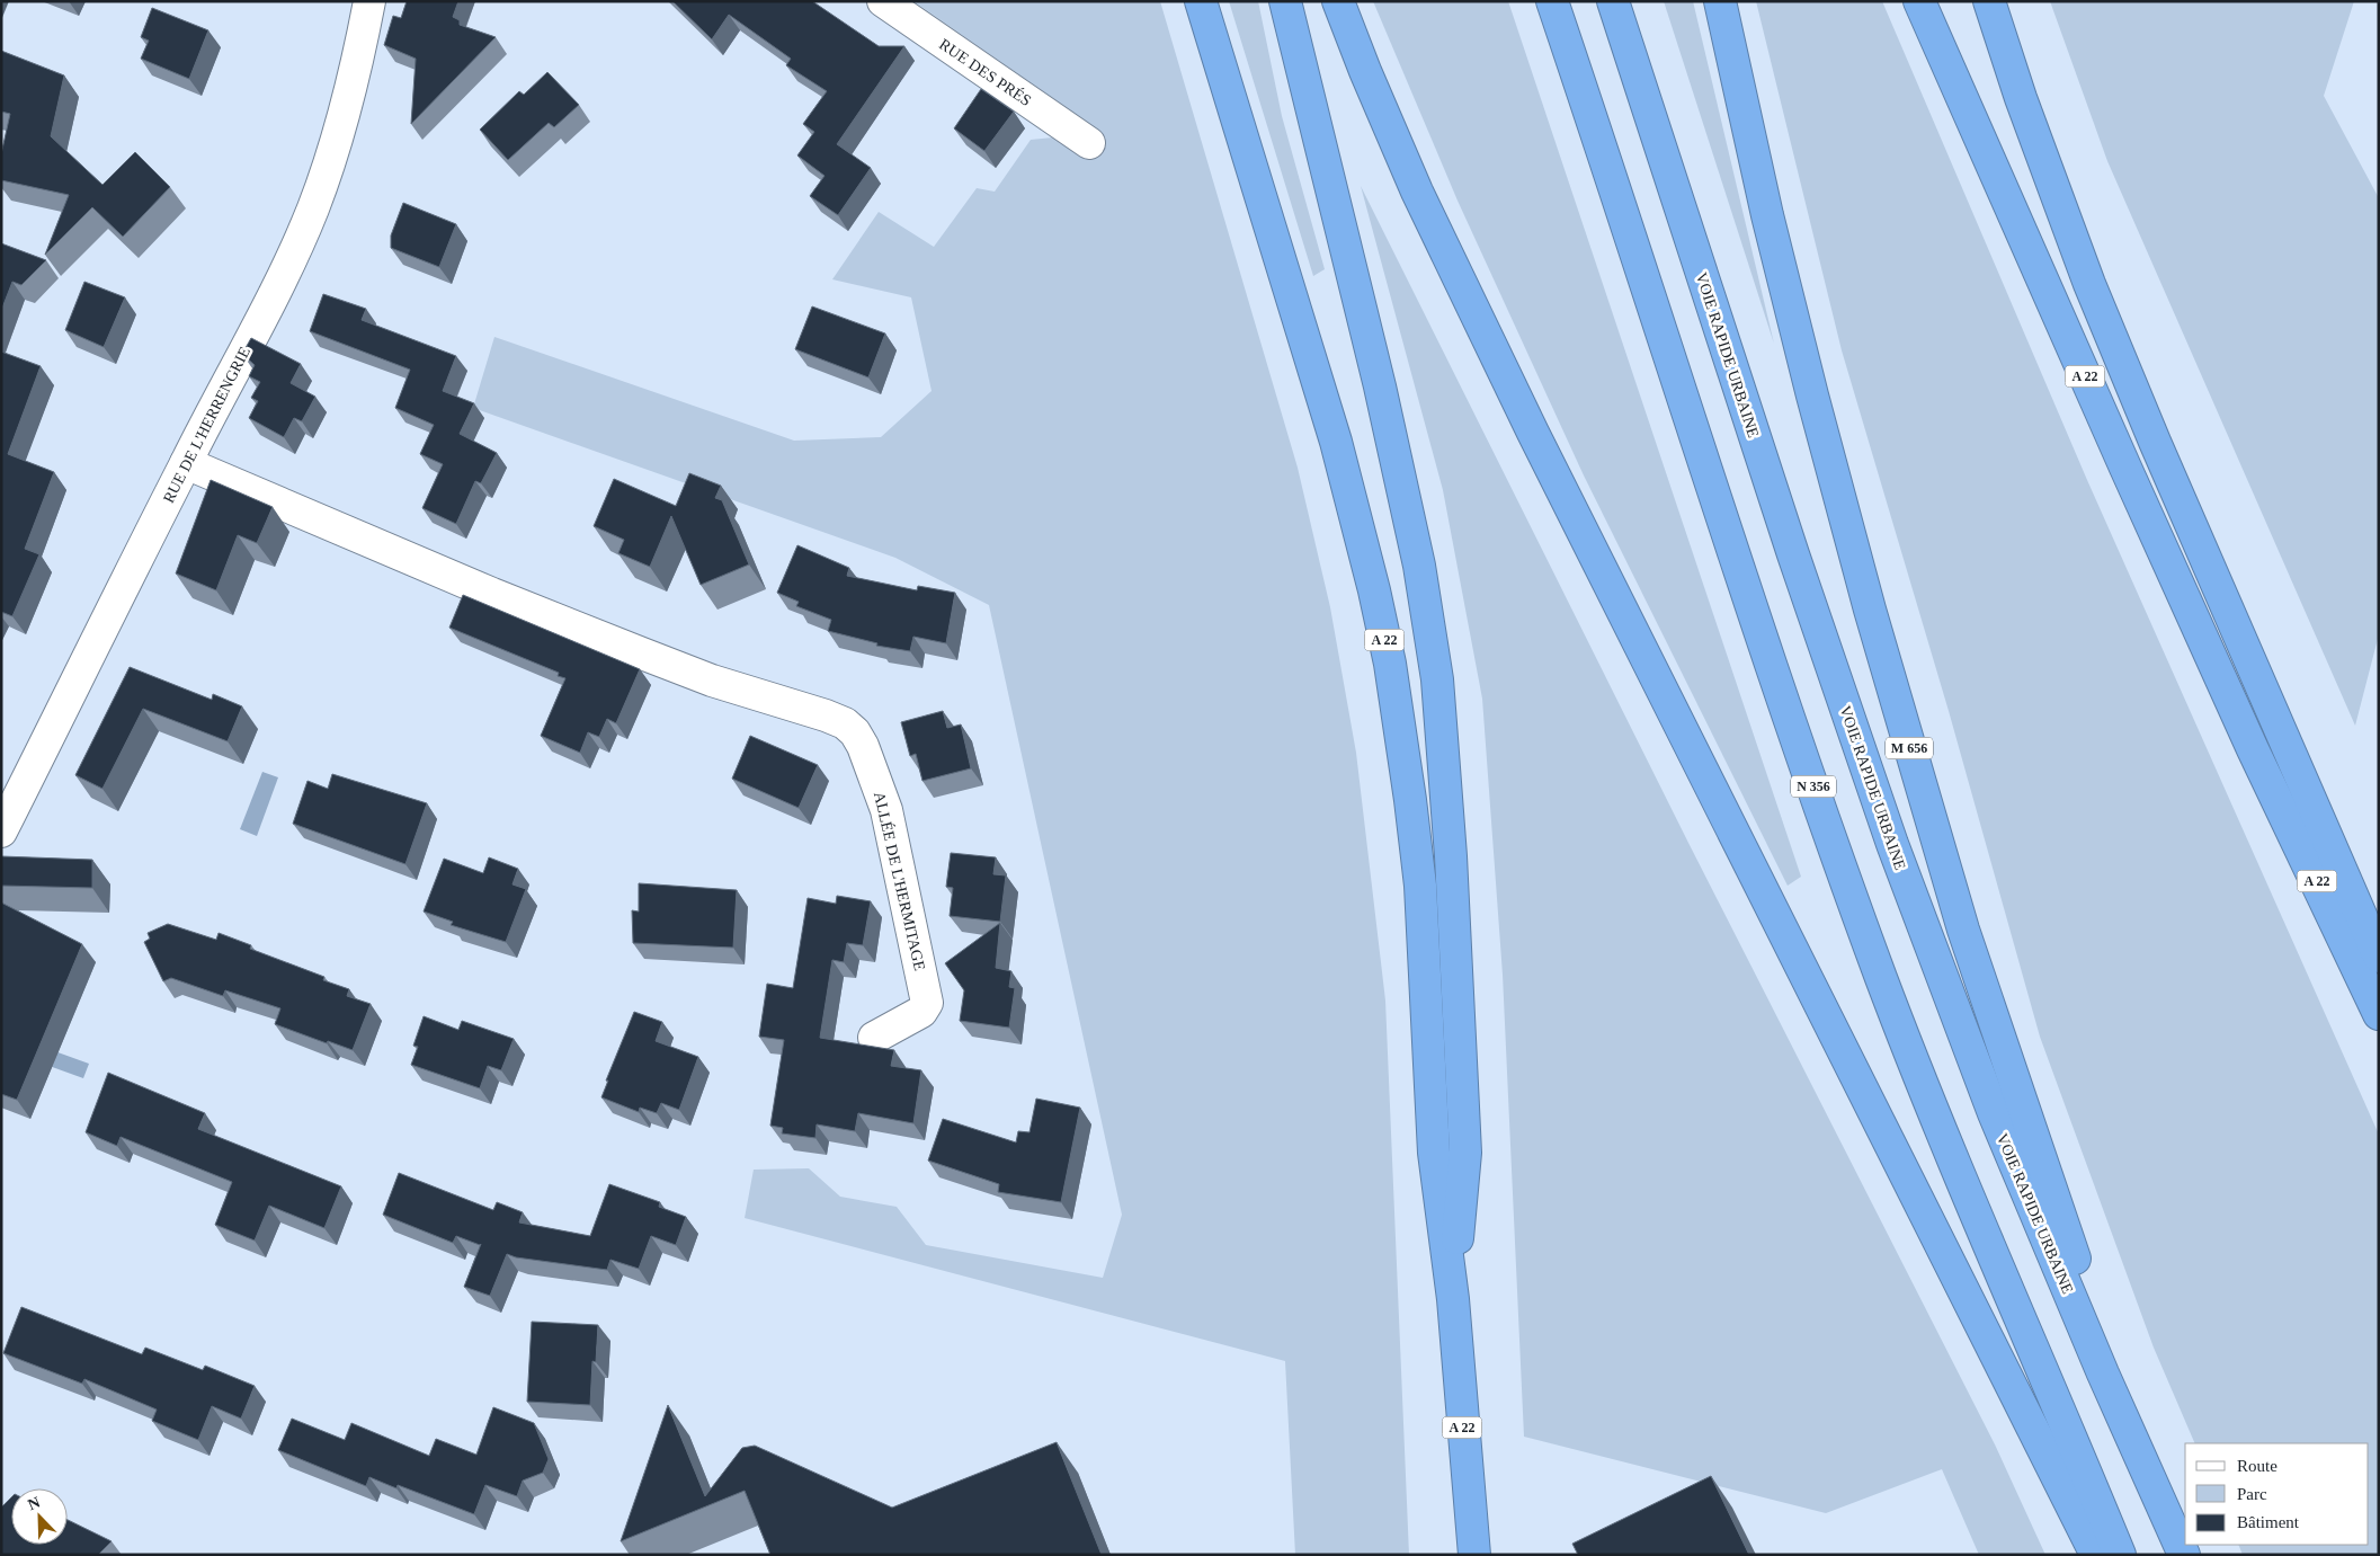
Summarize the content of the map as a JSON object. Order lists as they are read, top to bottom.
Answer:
{
  "streets": {
    "highway": [
      "VOIE RAPIDE URBAINE",
      "A 22",
      "M 656",
      "N 356"
    ],
    "street": ["RUE DES PRÉS", "RUE DE L'HERRENGRIE", "ALLÉE DE L'HERMITAGE"]
  },
  "crossings": [
    ["VOIE RAPIDE URBAINE", "M 656"],
    ["RUE DE L'HERRENGRIE", "ALLÉE DE L'HERMITAGE"]
  ],
  "legend": ["Route", "Parc", "Bâtiment"],
  "north": "top left"
}
